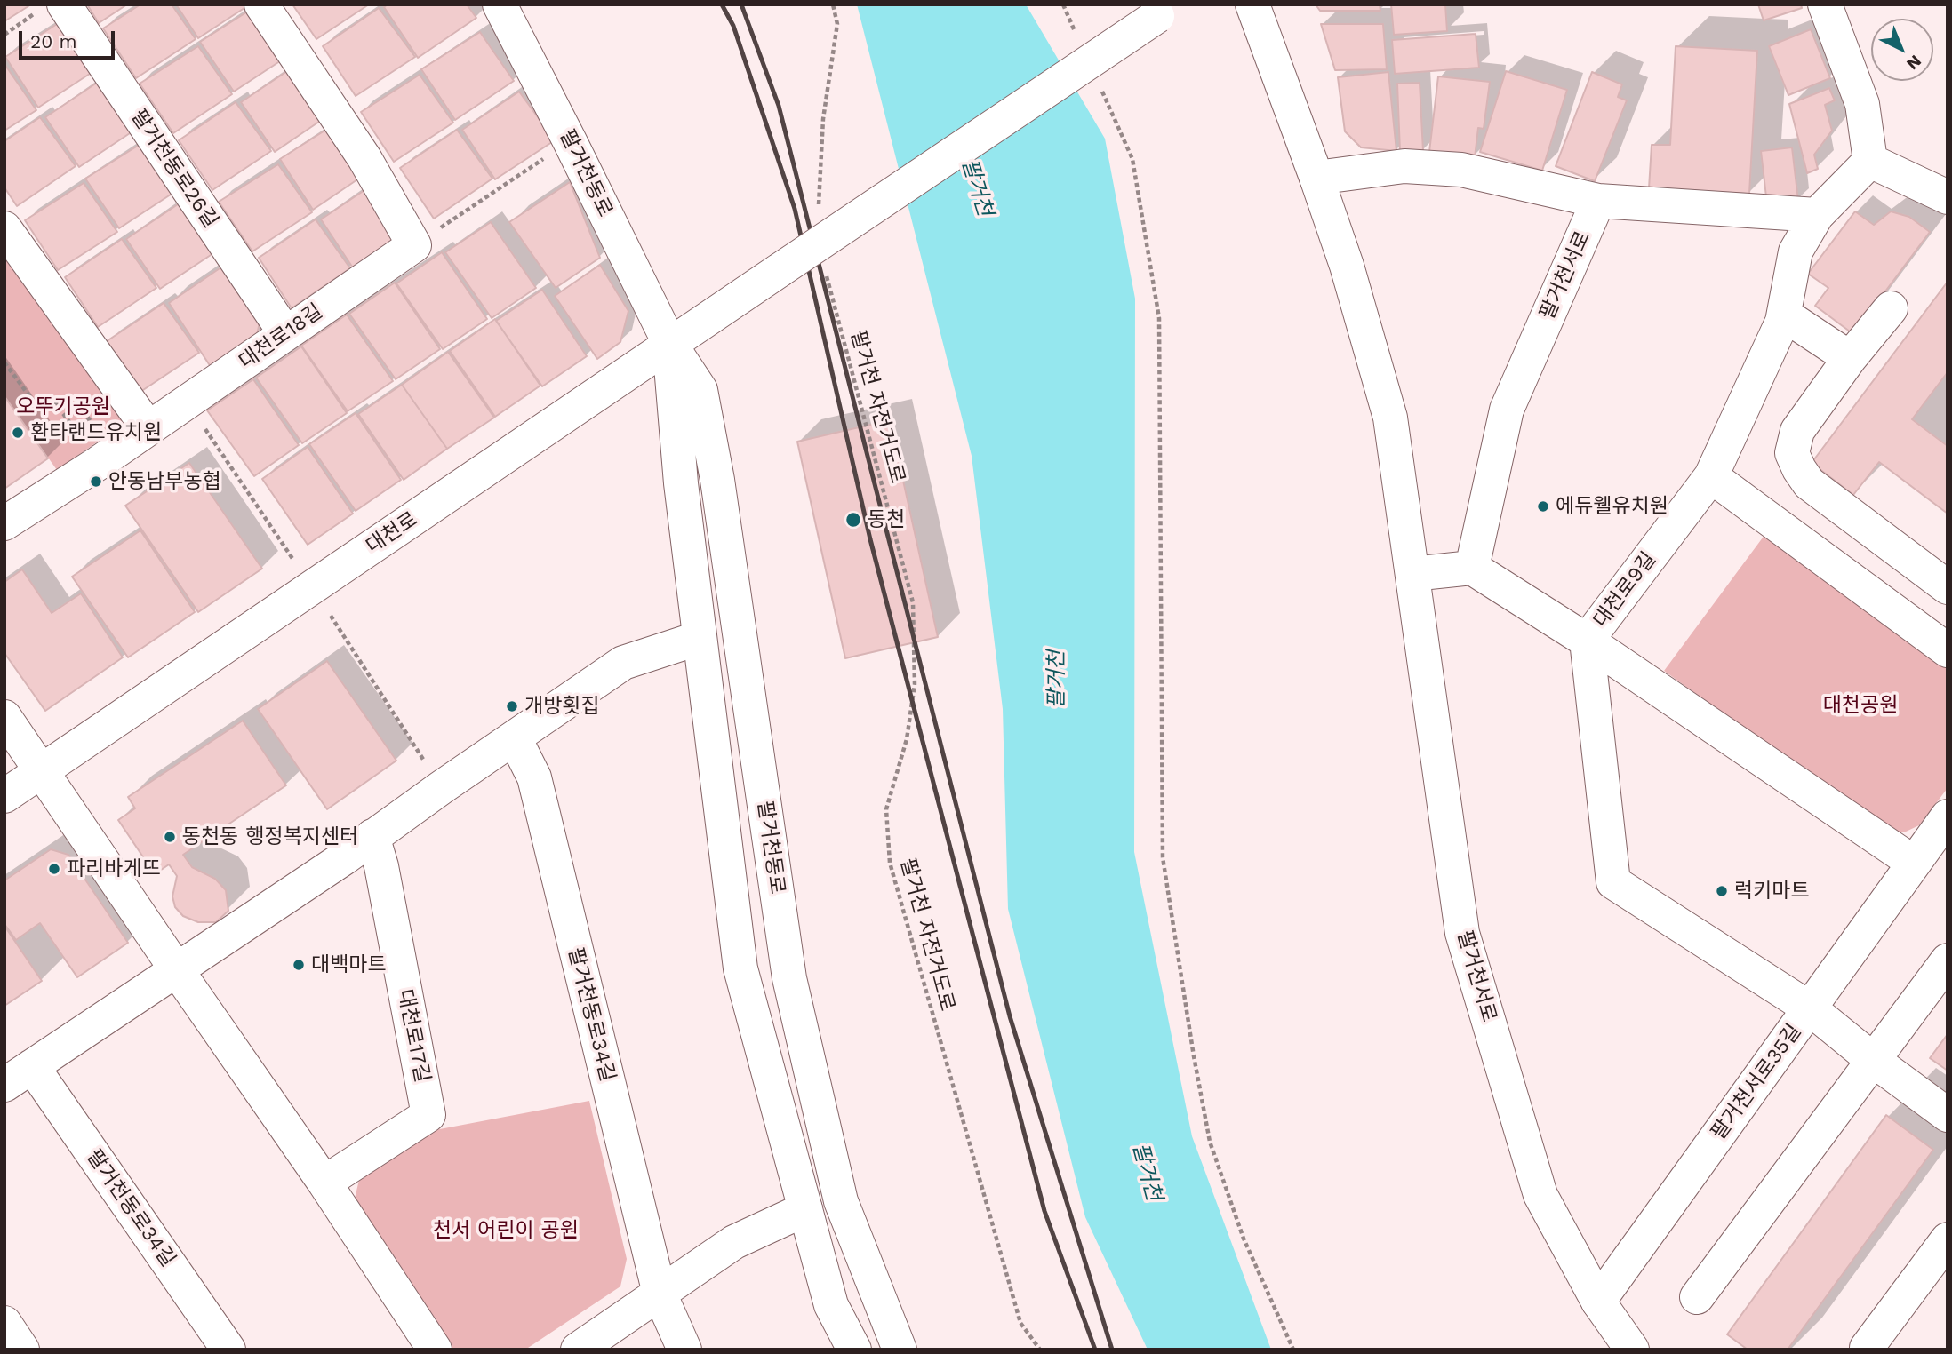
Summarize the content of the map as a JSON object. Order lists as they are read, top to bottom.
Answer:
{
  "streets": {
    "street": [
      "팔거천동로26길",
      "팔거천동로",
      "팔거천서로",
      "대천로18길",
      "대천로",
      "대천로9길",
      "팔거천동로34길",
      "대천로17길",
      "팔거천서로35길"
    ],
    "path": ["팔거천 자전거도로"]
  },
  "crossings": [
    ["팔거천동로26길", "대천로18길"],
    ["팔거천동로", "대천로"],
    ["팔거천서로", "팔거천서로35길"],
    ["대천로9길", "팔거천서로35길"]
  ],
  "water": ["팔거천"],
  "parks": ["오뚜기공원", "대천공원", "천서 어린이 공원"],
  "places": [
    "환타랜드유치원",
    "안동남부농협",
    "에듀웰유치원",
    "동천",
    "개방횟집",
    "동천동 행정복지센터",
    "파리바게뜨",
    "럭키마트",
    "대백마트"
  ],
  "scale_bar": "20 m",
  "north": "bottom right"
}
